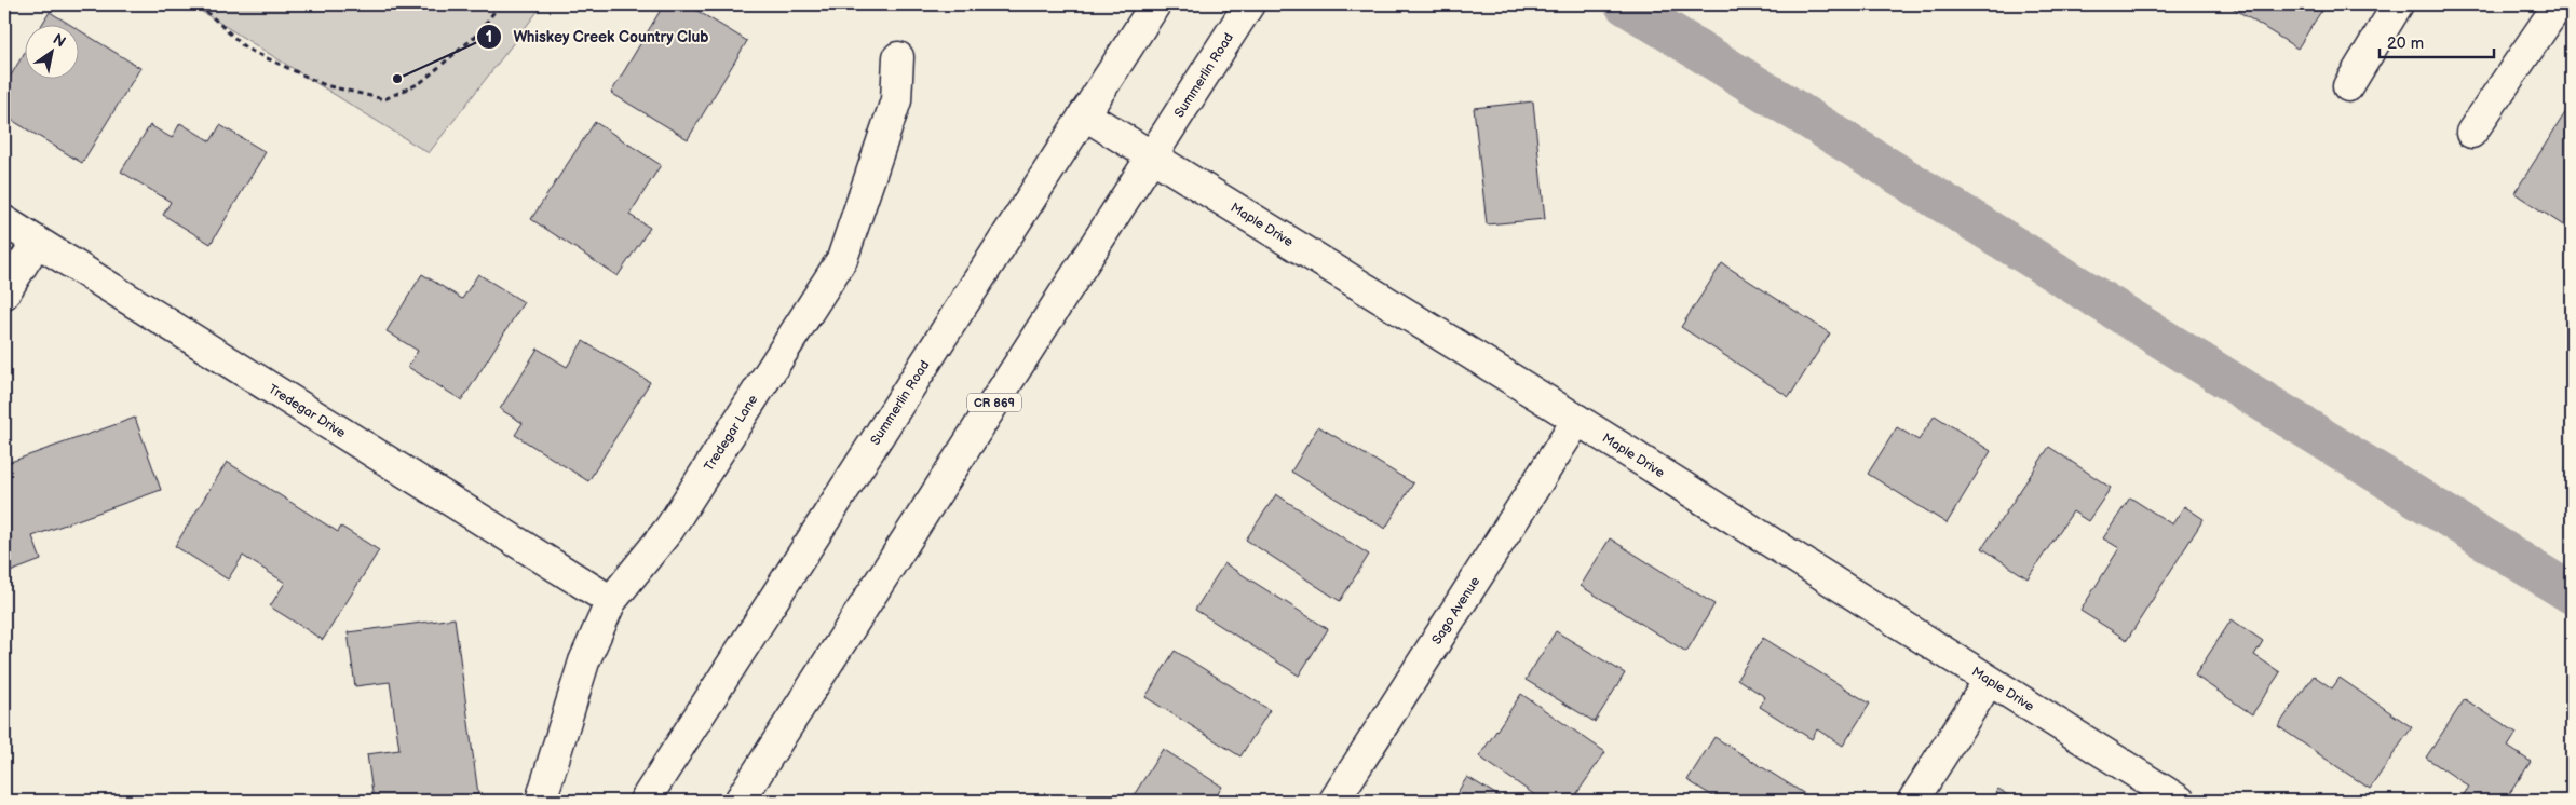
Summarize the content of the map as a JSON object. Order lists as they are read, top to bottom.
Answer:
{
  "streets": {
    "street": [
      "Summerlin Road",
      "Maple Drive",
      "CR 869",
      "Tredegar Drive",
      "Tredegar Lane",
      "Sago Avenue"
    ]
  },
  "crossings": [
    ["Summerlin Road", "Maple Drive"],
    ["Maple Drive", "Sago Avenue"],
    ["Tredegar Drive", "Tredegar Lane"]
  ],
  "places": ["Whiskey Creek Country Club"],
  "scale_bar": "20 m",
  "north": "top right"
}
